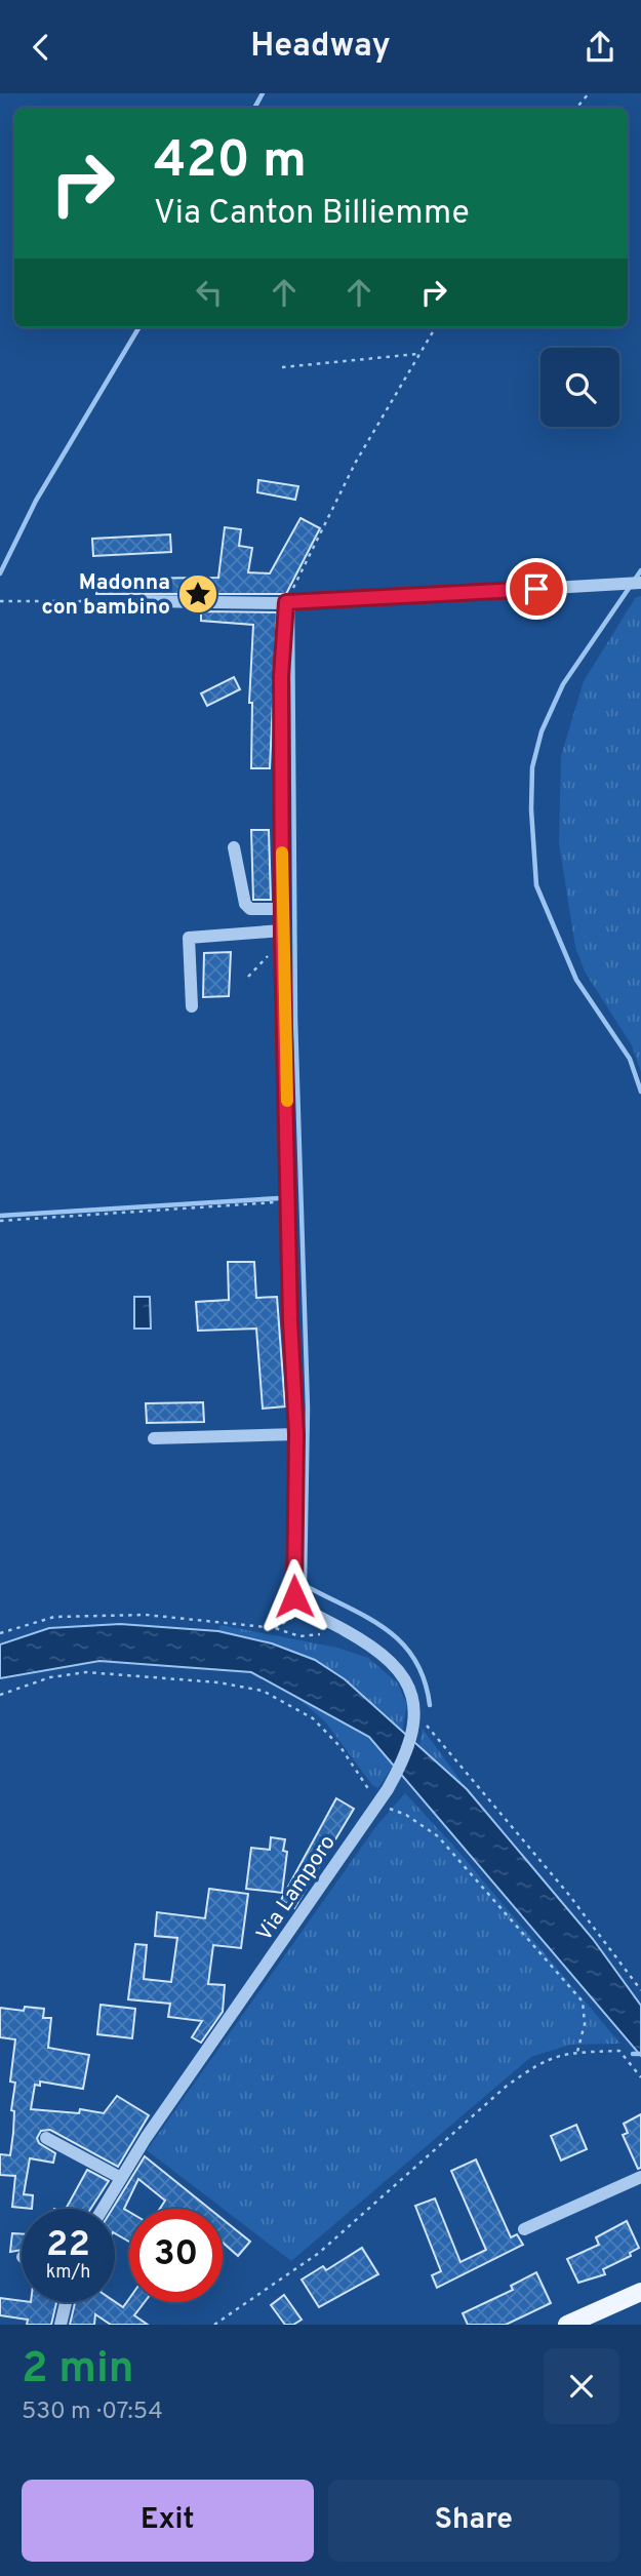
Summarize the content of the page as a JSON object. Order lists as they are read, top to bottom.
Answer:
{
  "streets": {
    "street": ["Via Lamporo"]
  },
  "places": {
    "place": ["Madonna con bambino"]
  },
  "page": {
    "header": "Headway",
    "turn": ["420 m", "Via Canton Billiemme"],
    "speed": "22 km/h",
    "limit": "30",
    "heading": ["2 min", "530 m · 07:54"],
    "buttons": ["Exit", "Share"]
  }
}
